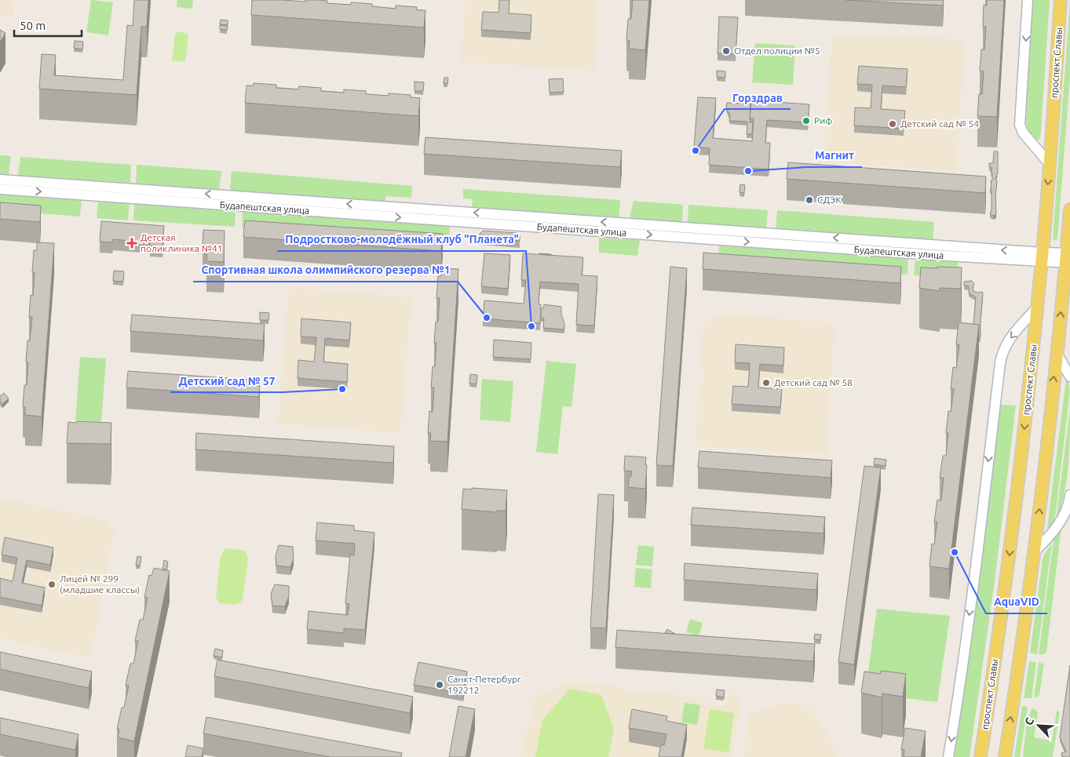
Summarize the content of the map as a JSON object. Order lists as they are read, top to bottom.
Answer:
{
  "streets": {
    "main road": ["проспект Славы"],
    "street": ["Будапештская улица"]
  },
  "crossings": [
    ["проспект Славы", "Будапештская улица"]
  ],
  "places": {
    "other": [
      "Отдел полиции №5",
      "Риф",
      "Детский сад № 54",
      "Горздрав",
      "Магнит",
      "СДЭК",
      "Спортивная школа олимпийского резерва №1",
      "Подростково-молодёжный клуб \"Планета\"",
      "Детский сад № 58",
      "Детский сад № 57",
      "AquaVID",
      "Лицей № 299 (младшие классы)",
      "Санкт-Петербург 192212"
    ],
    "health": ["Детская поликлиника №41"]
  },
  "scale_bar": "50 m",
  "north": "top left"
}
